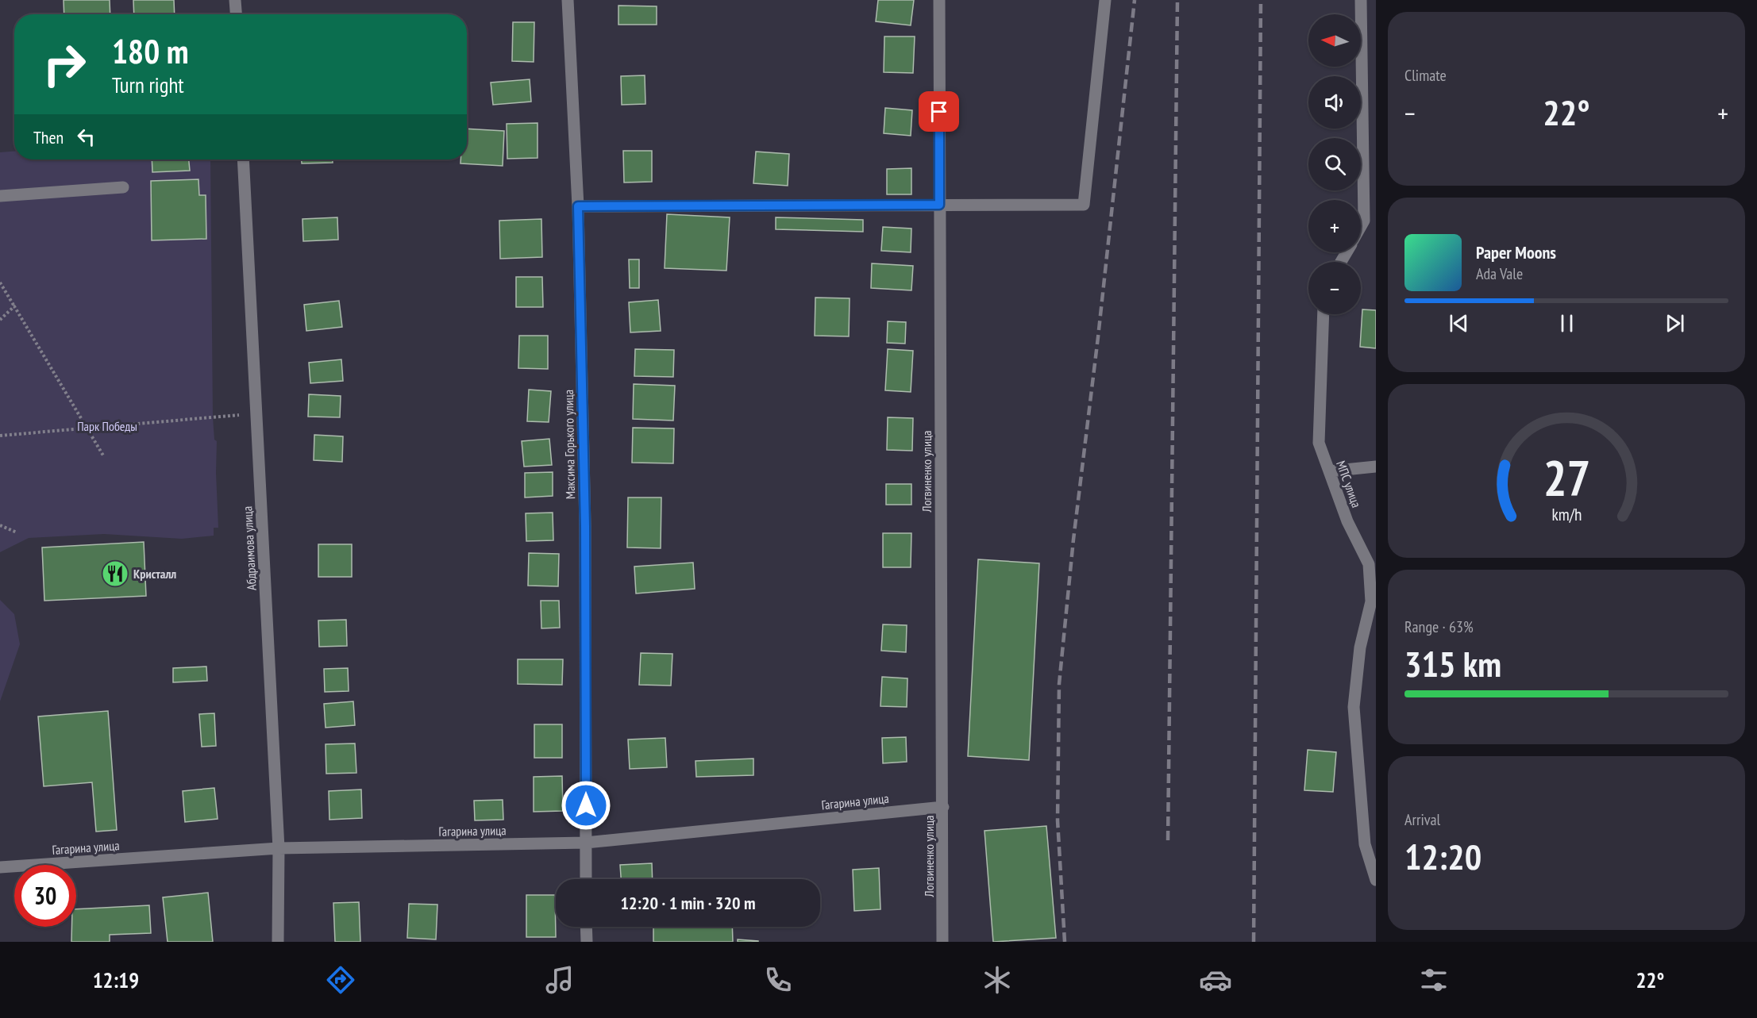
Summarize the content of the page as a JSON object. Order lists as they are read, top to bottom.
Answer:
{
  "streets": {
    "street": [
      "Максима Горького улица",
      "Логвиненко улица",
      "МПС улица",
      "Абдраимова улица",
      "Гагарина улица"
    ]
  },
  "crossings": [
    ["Максима Горького улица", "Гагарина улица"],
    ["Логвиненко улица", "Гагарина улица"],
    ["Абдраимова улица", "Гагарина улица"]
  ],
  "parks": ["Парк Победы"],
  "places": {
    "restaurant": ["Кристалл"]
  },
  "north": "left",
  "page": {
    "tile": [
      "Climate",
      ["Range · 63%", "315 km"],
      ["Arrival", "12:20"]
    ],
    "map_buttons": ["+", "−"],
    "turn": ["180 m", "Turn right"],
    "heat": ["−", "22°", "+"],
    "then": "Then",
    "song": ["Paper Moons", "Ada Vale"],
    "limit": "30",
    "trip": "12:20 · 1 min · 320 m",
    "tabs": ["12:19", "22°"],
    "gauge": ["27", "km/h"]
  }
}
